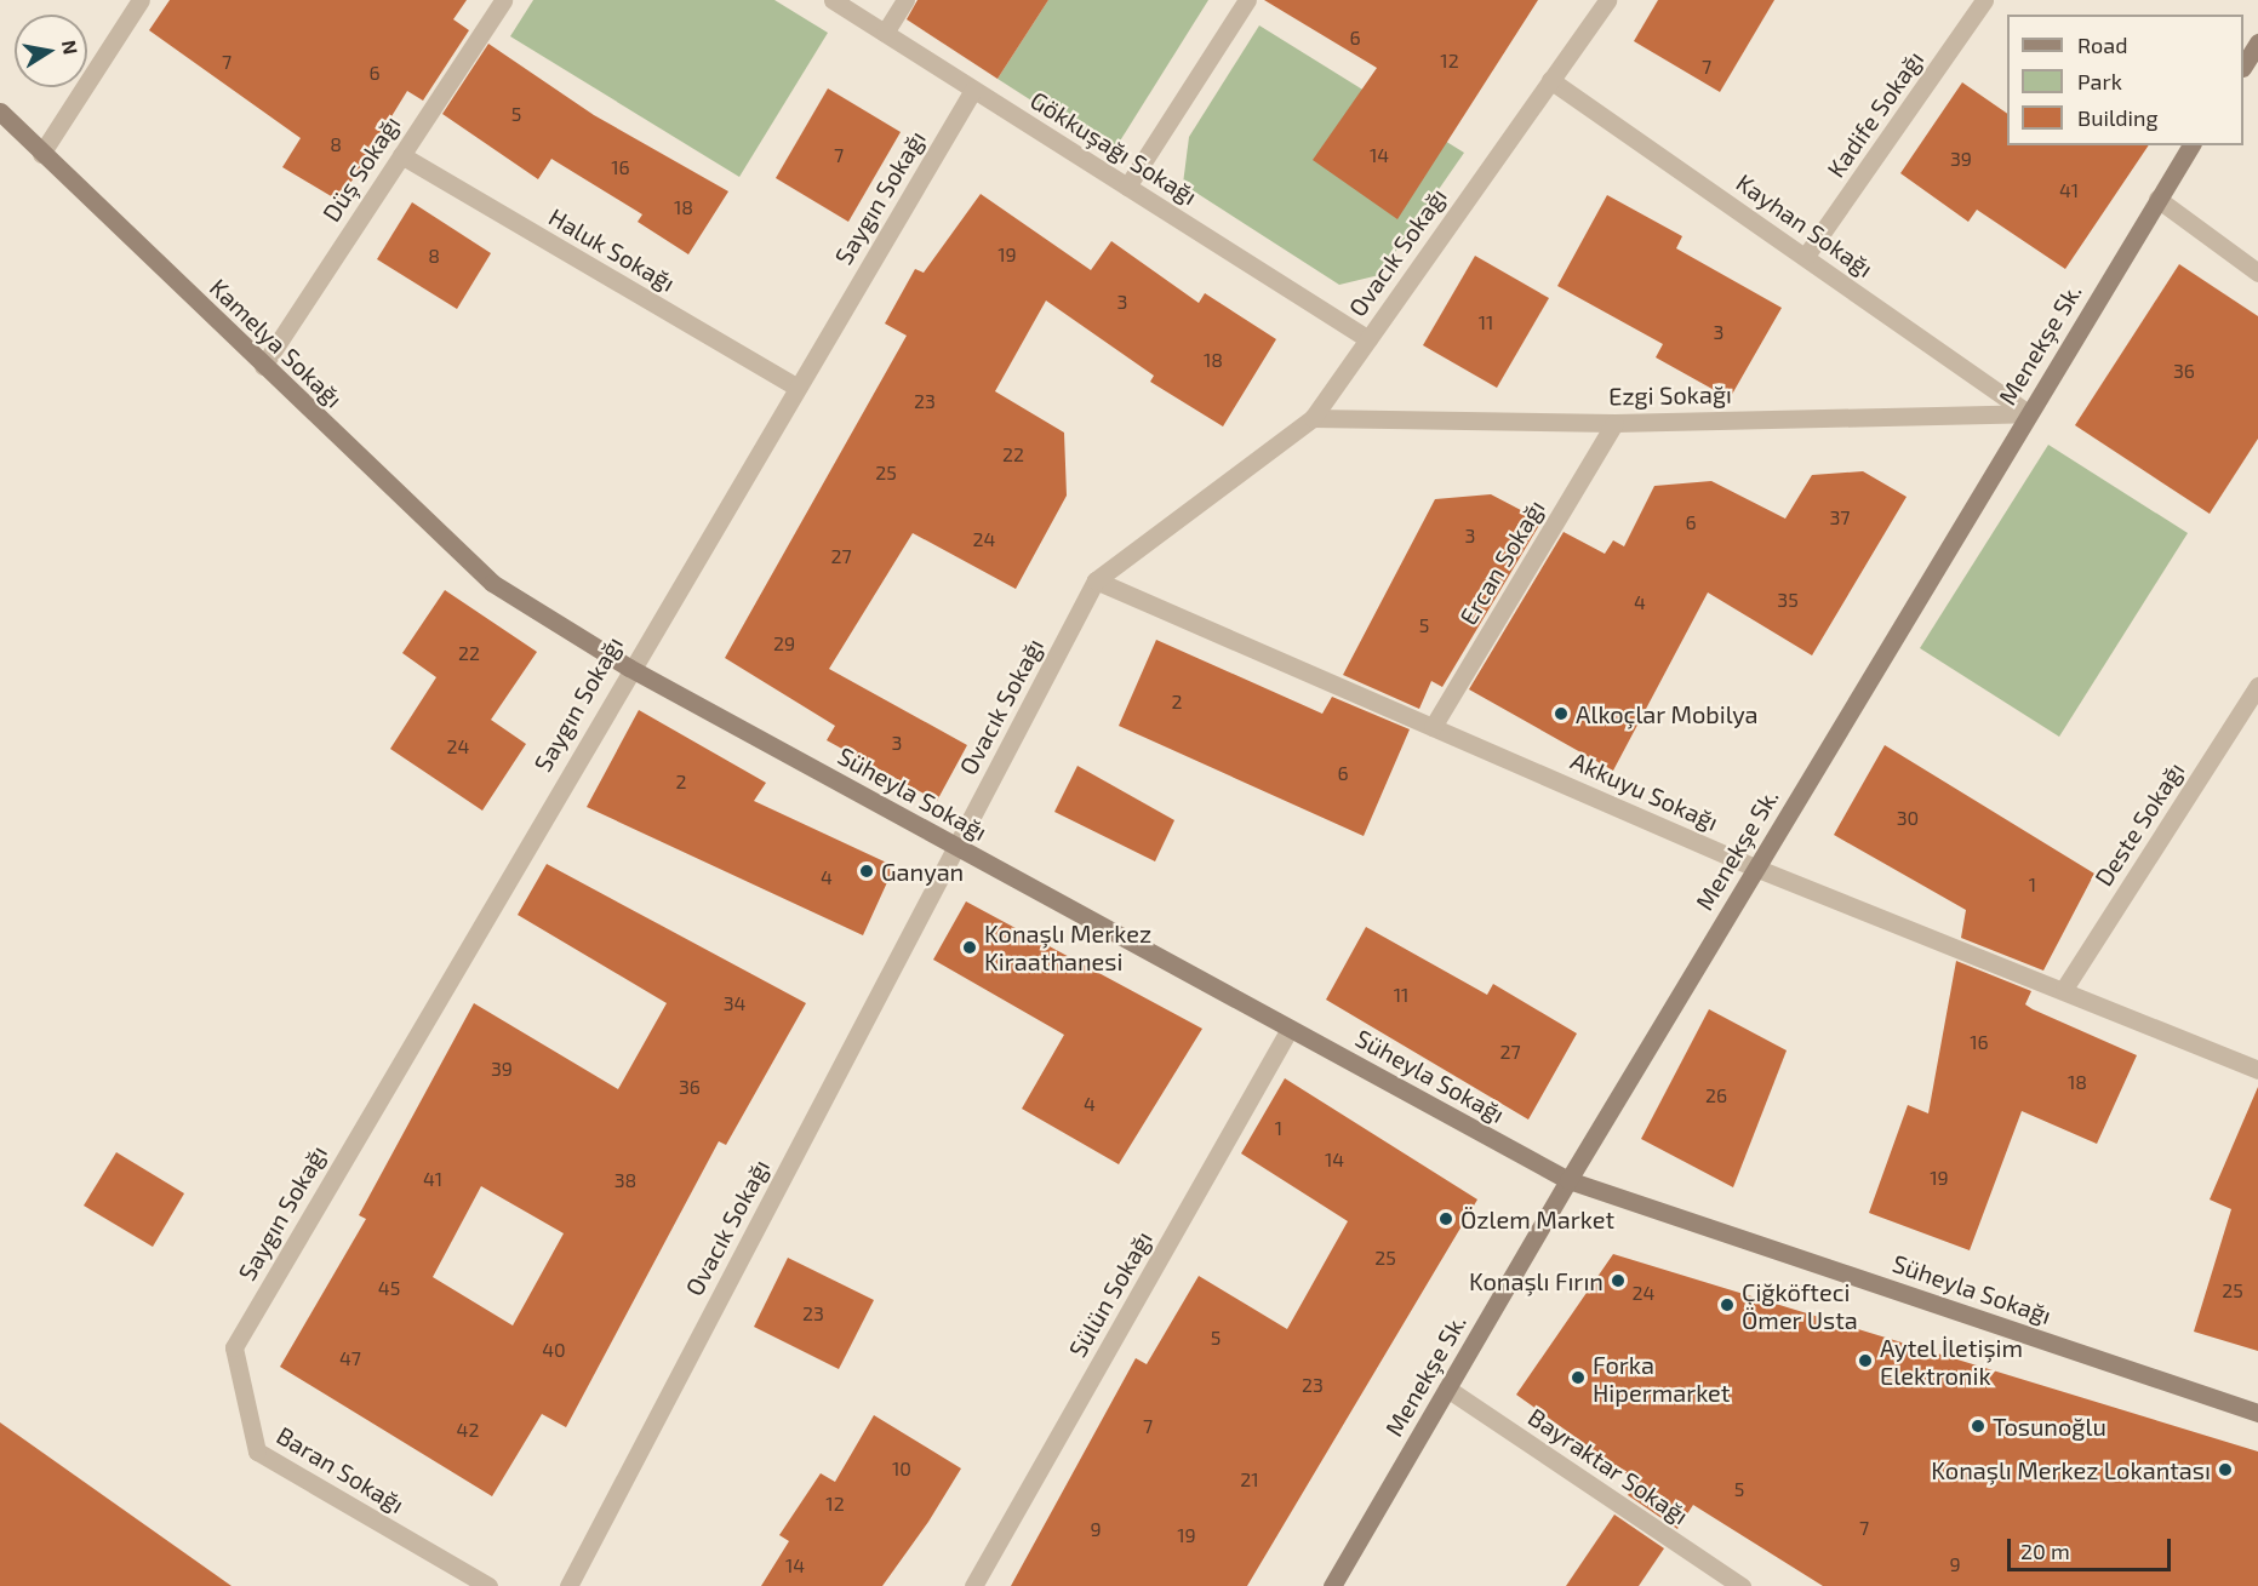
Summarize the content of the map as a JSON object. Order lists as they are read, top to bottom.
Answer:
{
  "streets": {
    "street": [
      "Kadife Sokağı",
      "Gökkuşağı Sokağı",
      "Düş Sokağı",
      "Saygın Sokağı",
      "Kayhan Sokağı",
      "Haluk Sokağı",
      "Ovacık Sokağı",
      "Kamelya Sokağı",
      "Menekşe Sk.",
      "Ezgi Sokağı",
      "Ercan Sokağı",
      "Akkuyu Sokağı",
      "Süheyla Sokağı",
      "Deste Sokağı",
      "Sülün Sokağı",
      "Bayraktar Sokağı",
      "Baran Sokağı"
    ]
  },
  "crossings": [
    ["Kadife Sokağı", "Kayhan Sokağı"],
    ["Gökkuşağı Sokağı", "Saygın Sokağı"],
    ["Gökkuşağı Sokağı", "Ovacık Sokağı"],
    ["Düş Sokağı", "Haluk Sokağı"],
    ["Düş Sokağı", "Kamelya Sokağı"],
    ["Saygın Sokağı", "Haluk Sokağı"],
    ["Saygın Sokağı", "Kamelya Sokağı"],
    ["Saygın Sokağı", "Süheyla Sokağı"],
    ["Saygın Sokağı", "Baran Sokağı"],
    ["Kayhan Sokağı", "Ovacık Sokağı"],
    ["Kayhan Sokağı", "Menekşe Sk."],
    ["Kayhan Sokağı", "Ezgi Sokağı"],
    ["Ovacık Sokağı", "Ezgi Sokağı"],
    ["Ovacık Sokağı", "Akkuyu Sokağı"],
    ["Ovacık Sokağı", "Süheyla Sokağı"],
    ["Kamelya Sokağı", "Süheyla Sokağı"],
    ["Menekşe Sk.", "Ezgi Sokağı"],
    ["Menekşe Sk.", "Akkuyu Sokağı"],
    ["Menekşe Sk.", "Süheyla Sokağı"],
    ["Menekşe Sk.", "Bayraktar Sokağı"],
    ["Ezgi Sokağı", "Ercan Sokağı"],
    ["Ercan Sokağı", "Akkuyu Sokağı"],
    ["Akkuyu Sokağı", "Deste Sokağı"],
    ["Süheyla Sokağı", "Sülün Sokağı"]
  ],
  "places": [
    "Alkoçlar Mobilya",
    "Ganyan",
    "Konaşlı Merkez Kiraathanesi",
    "Özlem Market",
    "Konaşlı Fırın",
    "Çiğköfteci Ömer Usta",
    "Aytel İletişim Elektronik",
    "Forka Hipermarket",
    "Tosunoğlu",
    "Konaşlı Merkez Lokantası"
  ],
  "house_numbers": [
    "6",
    "12",
    "7",
    "7",
    "6",
    "5",
    "8",
    "7",
    "14",
    "39",
    "16",
    "41",
    "18",
    "19",
    "8",
    "3",
    "11",
    "3",
    "18",
    "36",
    "23",
    "22",
    "25",
    "37",
    "6",
    "3",
    "24",
    "27",
    "35",
    "4",
    "5",
    "29",
    "22",
    "2",
    "3",
    "24",
    "6",
    "2",
    "30",
    "4",
    "1",
    "11",
    "34",
    "16",
    "27",
    "39",
    "18",
    "36",
    "26",
    "4",
    "1",
    "14",
    "19",
    "41",
    "38",
    "25",
    "45",
    "25",
    "24",
    "23",
    "5",
    "40",
    "47",
    "23",
    "7",
    "42",
    "10",
    "21",
    "5",
    "12",
    "7",
    "9",
    "19",
    "9",
    "14"
  ],
  "legend": ["Road", "Park", "Building"],
  "scale_bar": "20 m",
  "north": "right"
}
